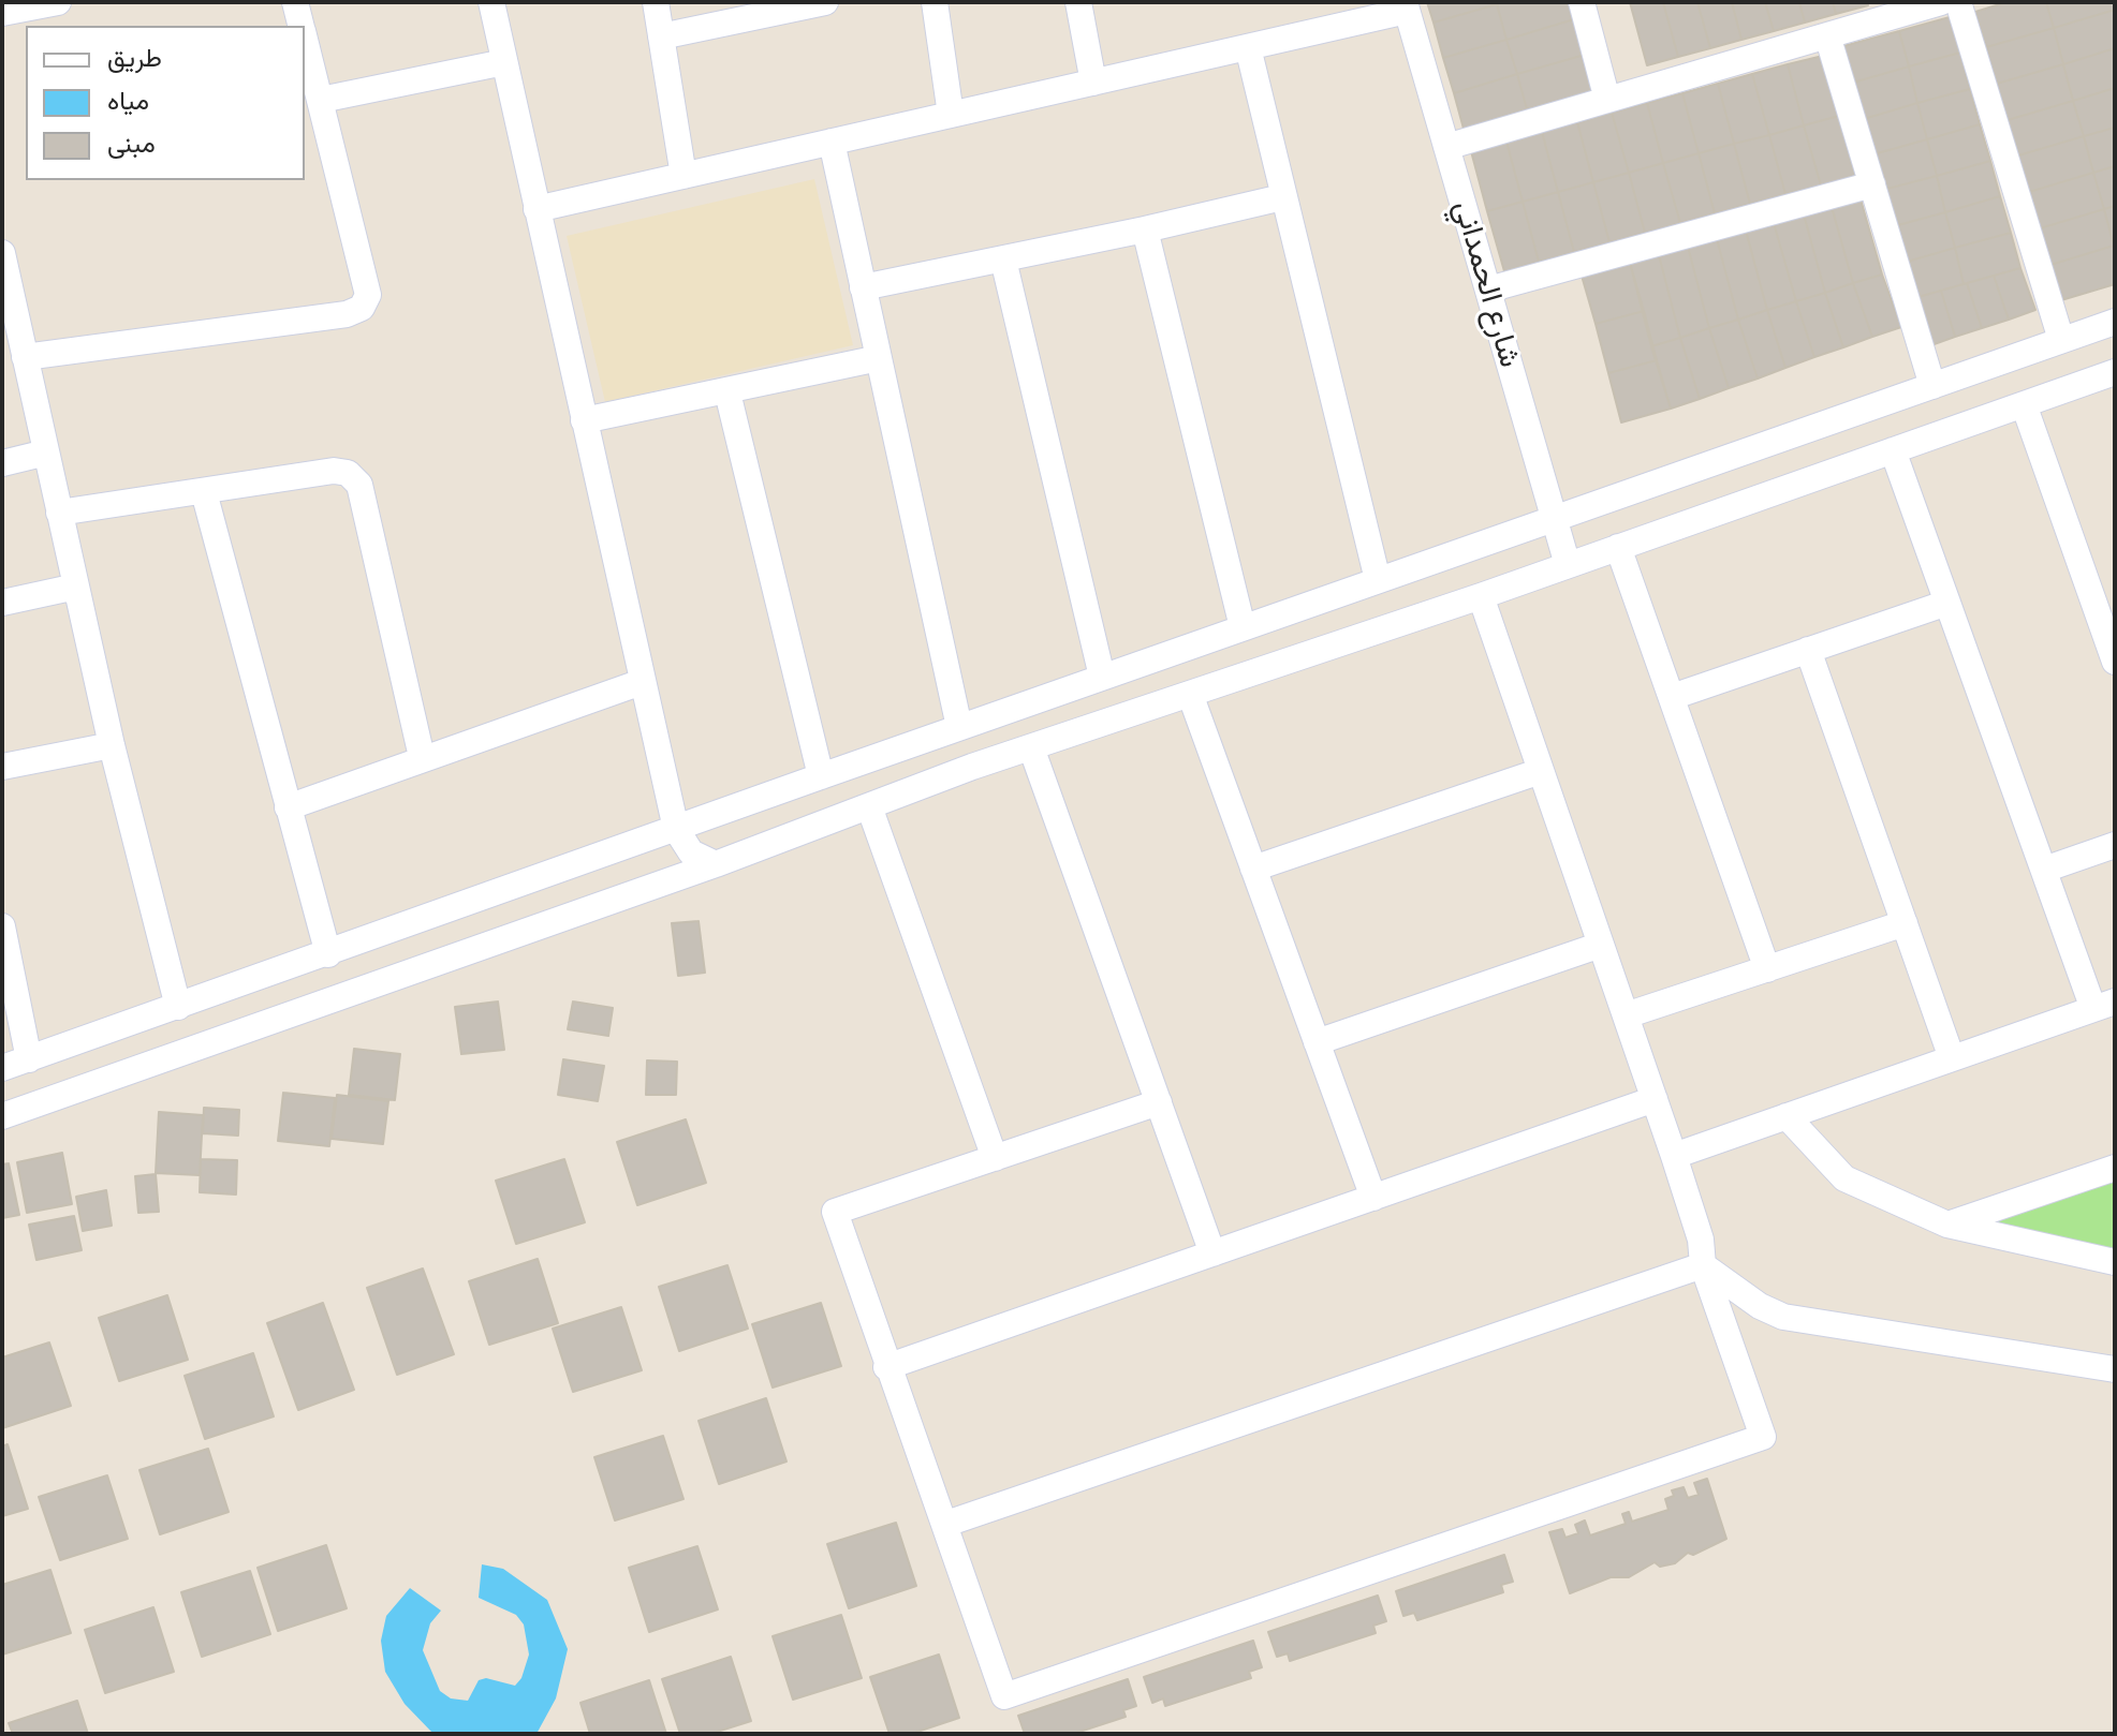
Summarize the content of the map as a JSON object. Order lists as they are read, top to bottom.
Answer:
{
  "streets": {
    "street": ["شارع الحمداني"]
  },
  "legend": ["طريق", "مياه", "مبنى"]
}
